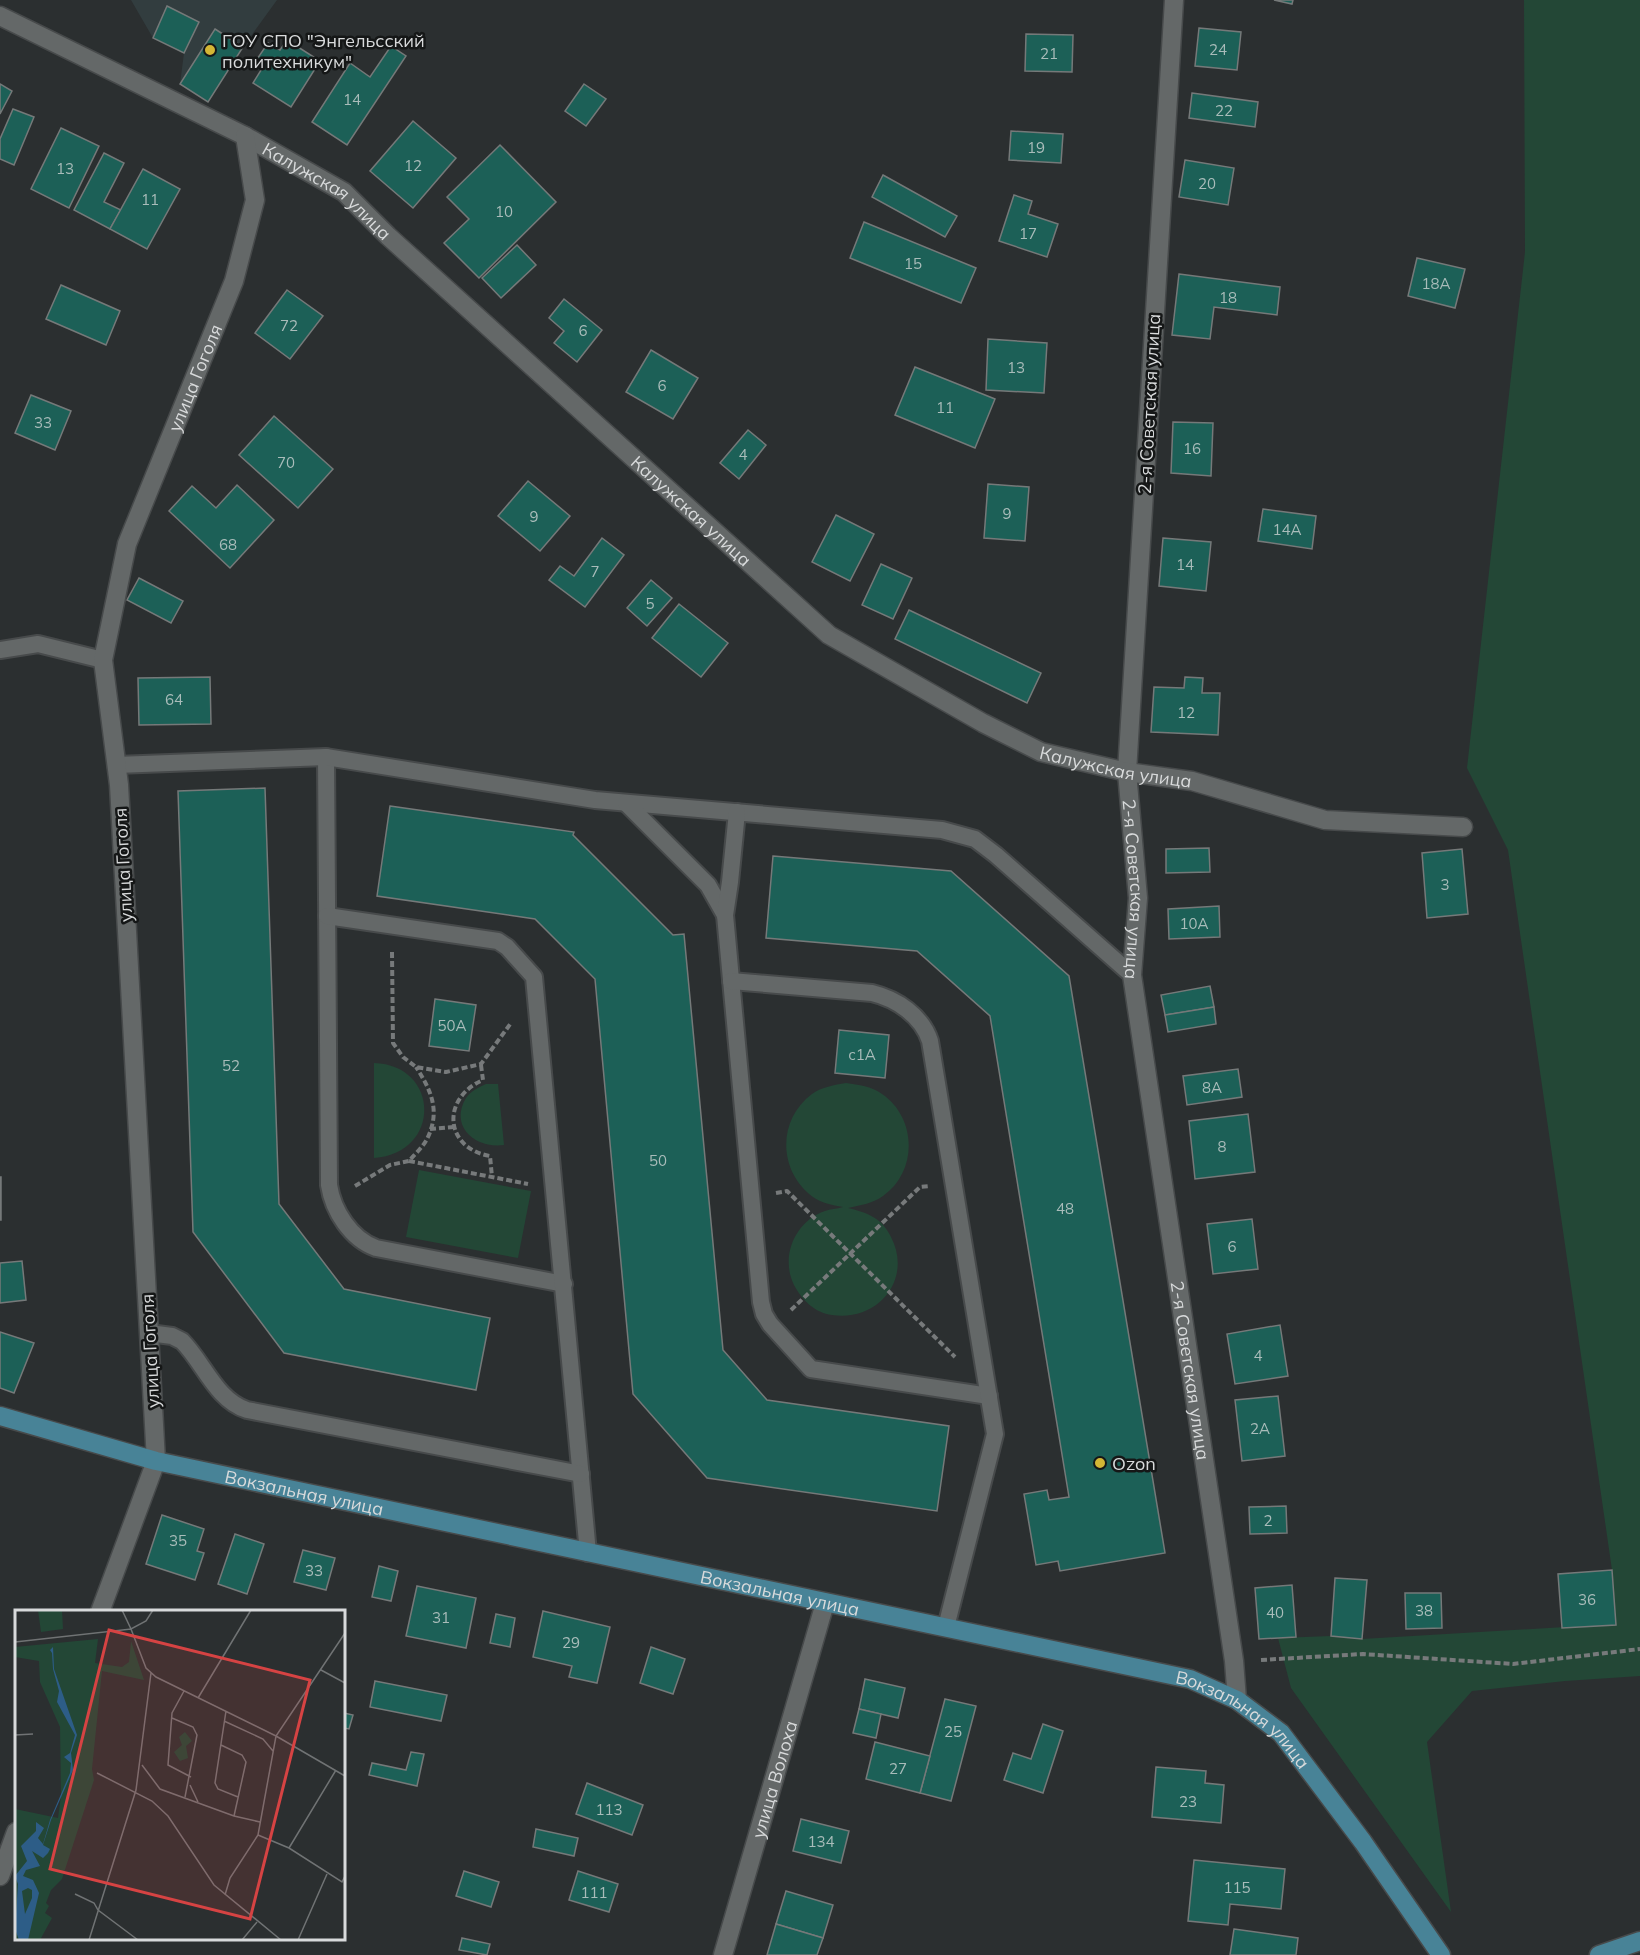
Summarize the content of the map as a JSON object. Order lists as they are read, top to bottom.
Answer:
{
  "streets": {
    "main road": ["Вокзальная улица"],
    "street": [
      "Калужская улица",
      "улица Гоголя",
      "2-я Советская улица",
      "улица Волоха"
    ]
  },
  "crossings": [
    ["Калужская улица", "улица Гоголя"],
    ["Калужская улица", "2-я Советская улица"],
    ["улица Гоголя", "Вокзальная улица"],
    ["2-я Советская улица", "Вокзальная улица"],
    ["Вокзальная улица", "улица Волоха"]
  ],
  "places": ["ГОУ СПО \"Энгельсский политехникум\"", "Ozon"],
  "house_numbers": [
    "24",
    "21",
    "14",
    "22",
    "19",
    "12",
    "13",
    "20",
    "11",
    "10",
    "17",
    "15",
    "18А",
    "18",
    "72",
    "6",
    "13",
    "6",
    "11",
    "33",
    "16",
    "4",
    "70",
    "9",
    "9",
    "14А",
    "68",
    "14",
    "7",
    "5",
    "64",
    "12",
    "3",
    "10А",
    "50А",
    "с1А",
    "52",
    "8А",
    "8",
    "50",
    "48",
    "6",
    "4",
    "2А",
    "2",
    "35",
    "33",
    "36",
    "38",
    "40",
    "31",
    "29",
    "25",
    "27",
    "23",
    "113",
    "134",
    "115",
    "111"
  ]
}
